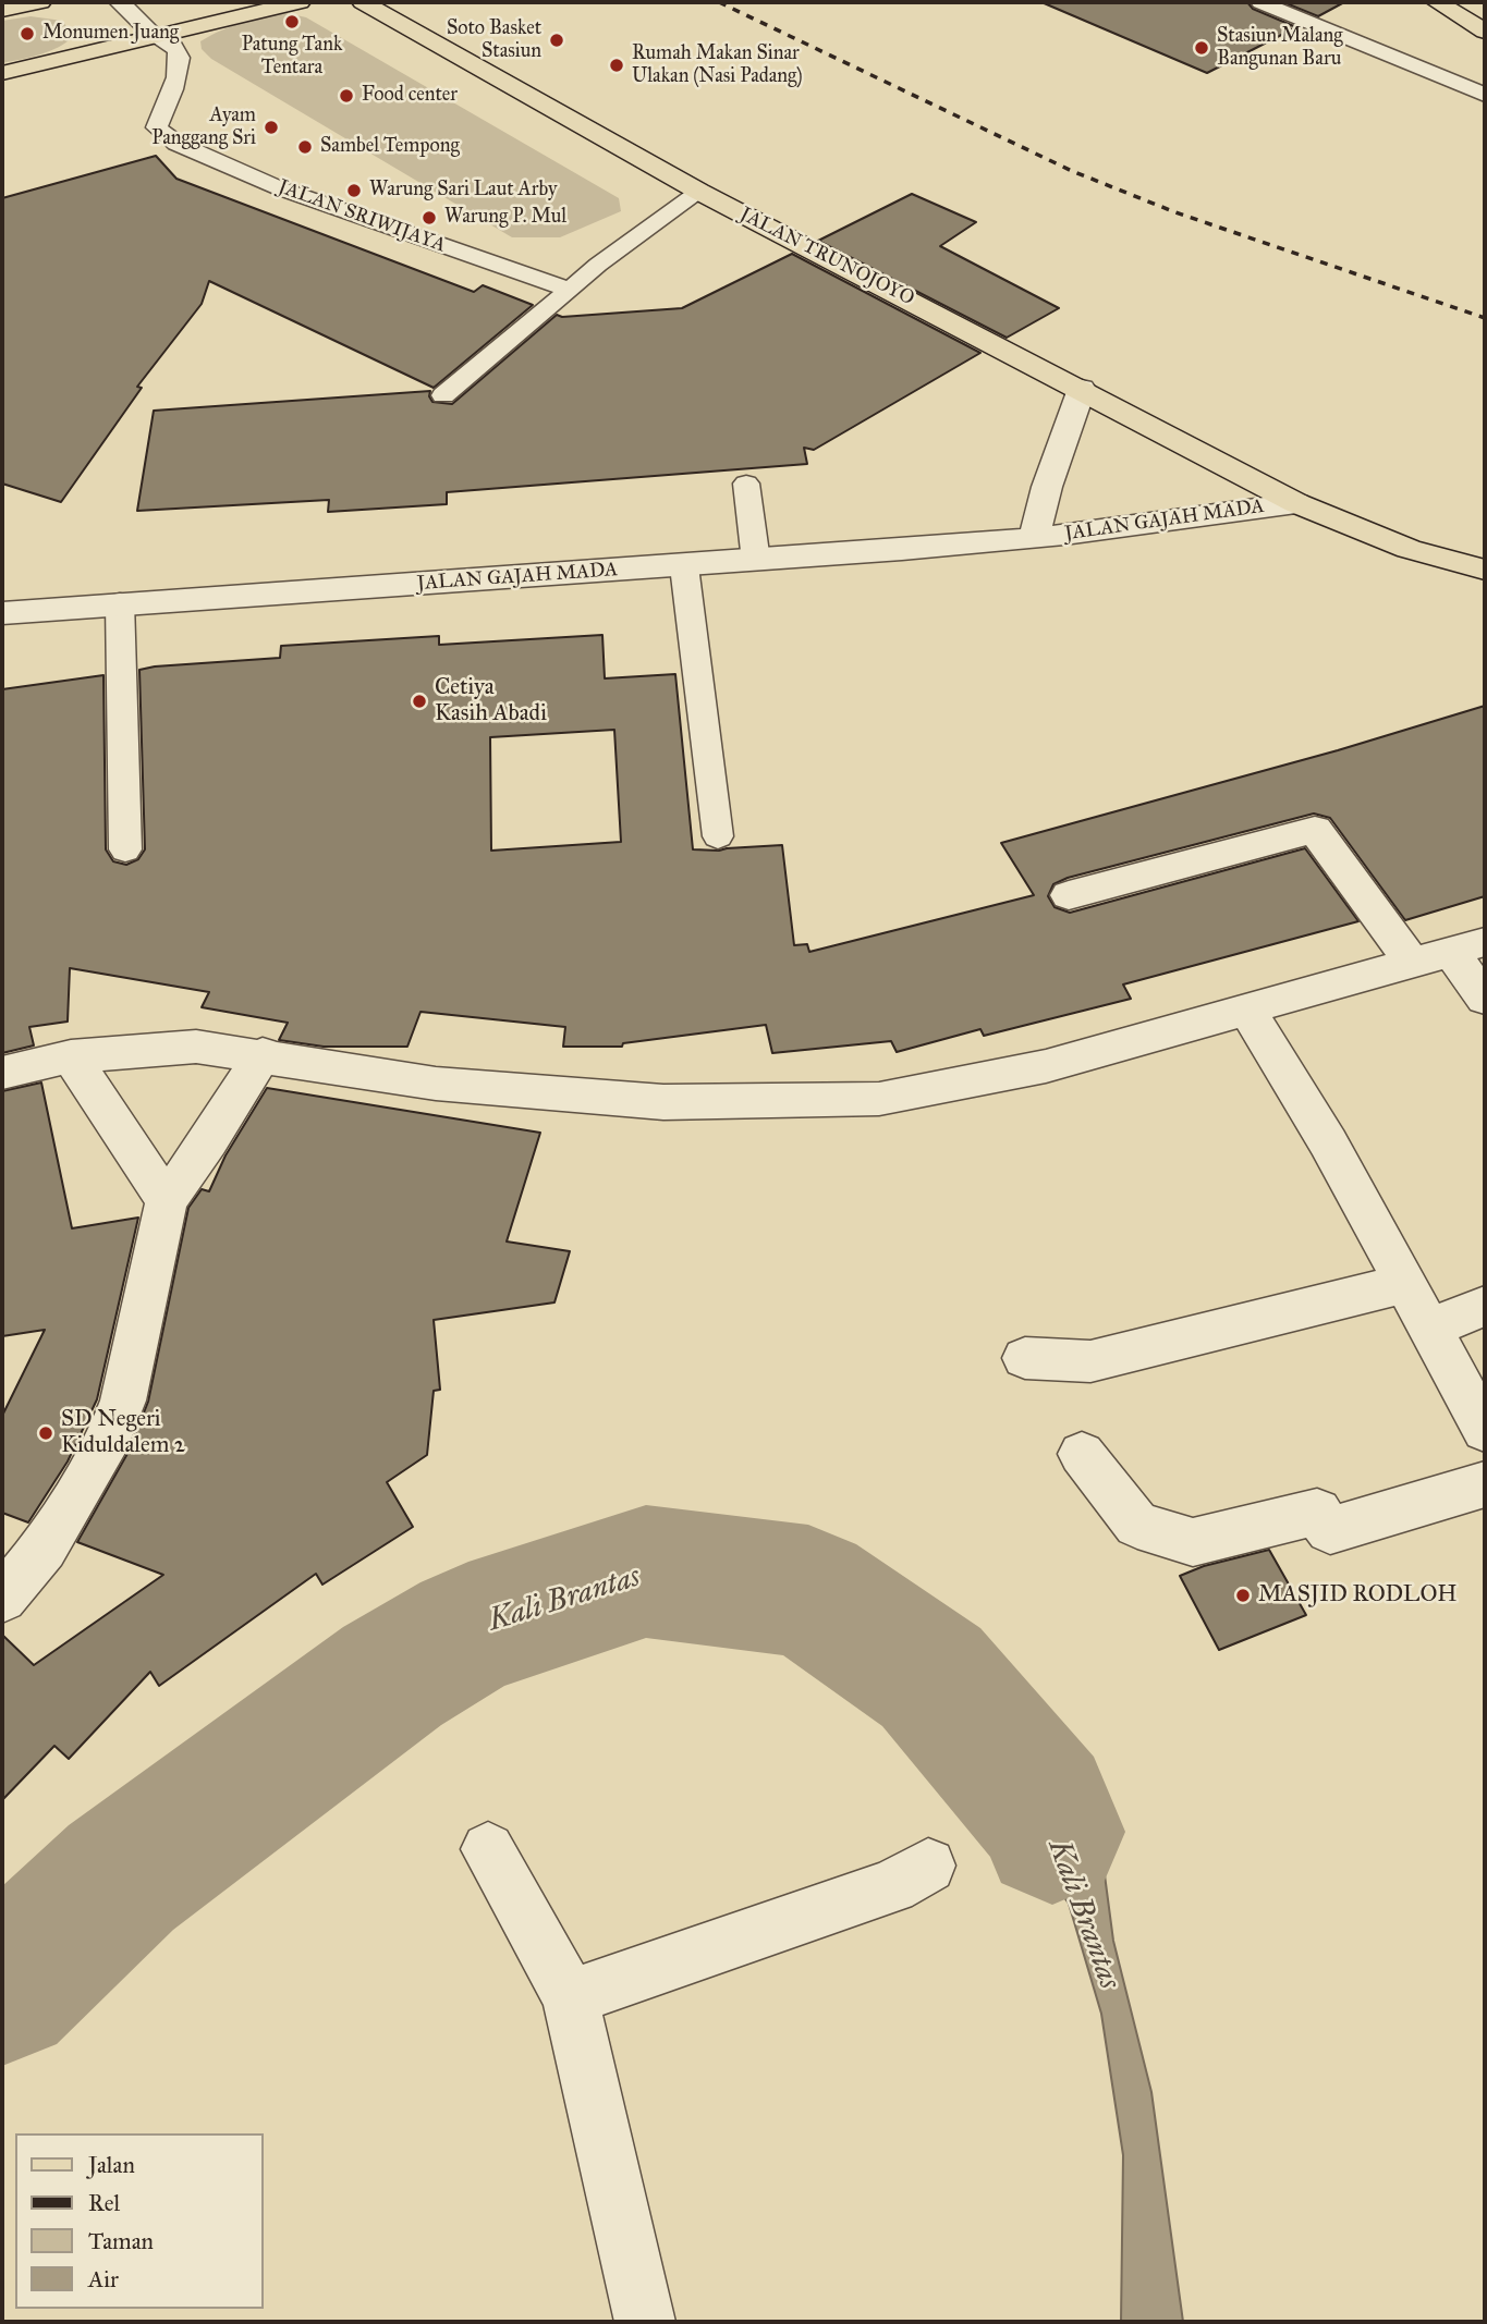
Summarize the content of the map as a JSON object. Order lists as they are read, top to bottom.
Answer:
{
  "streets": {
    "main road": ["JALAN TRUNOJOYO"],
    "street": ["JALAN SRIWIJAYA", "JALAN GAJAH MADA"]
  },
  "crossings": [
    ["JALAN TRUNOJOYO", "JALAN GAJAH MADA"]
  ],
  "water": ["Kali Brantas"],
  "places": [
    "Patung Tank Tentara",
    "Monumen Juang",
    "Soto Basket Stasiun",
    "Stasiun Malang Bangunan Baru",
    "Rumah Makan Sinar Ulakan (Nasi Padang)",
    "Food center",
    "Ayam Panggang Sri",
    "Sambel Tempong",
    "Warung Sari Laut Arby",
    "Warung P. Mul",
    "Cetiya Kasih Abadi",
    "SD Negeri Kiduldalem 2",
    "MASJID RODLOH"
  ],
  "legend": [
    "Jalan",
    "Rel",
    "Taman",
    "Air"
  ]
}
